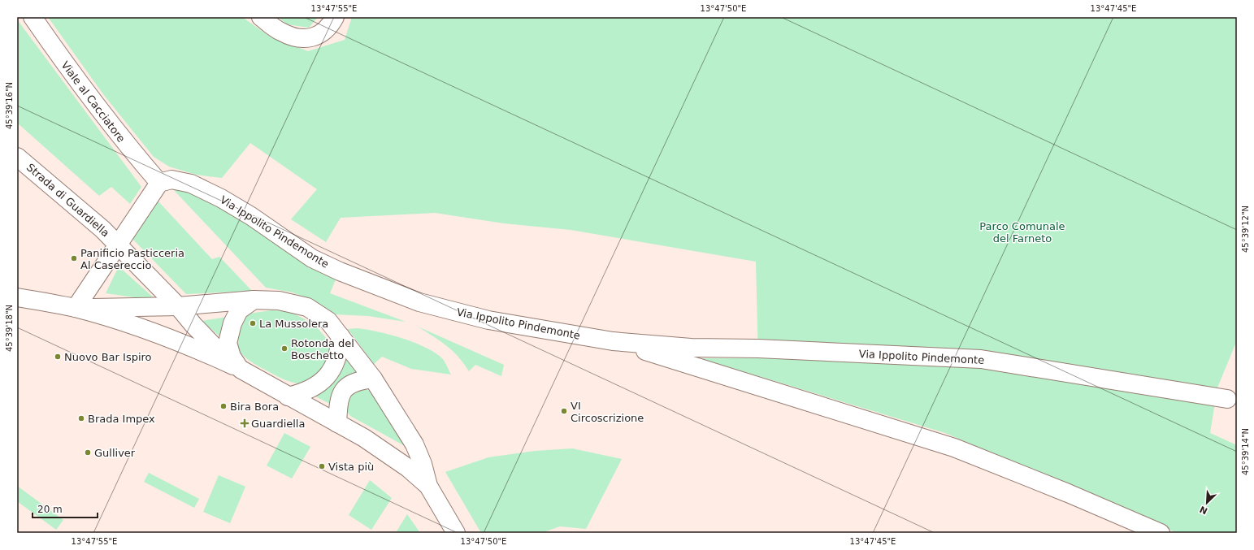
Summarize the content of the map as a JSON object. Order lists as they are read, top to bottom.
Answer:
{
  "streets": {
    "street": ["Viale al Cacciatore", "Strada di Guardiella", "Via Ippolito Pindemonte"]
  },
  "crossings": [
    ["Viale al Cacciatore", "Via Ippolito Pindemonte"]
  ],
  "parks": ["Parco Comunale del Farneto"],
  "places": {
    "other": [
      "Panificio Pasticceria Al Casereccio",
      "La Mussolera",
      "Rotonda del Boschetto",
      "Nuovo Bar Ispiro",
      "Bira Bora",
      "VI Circoscrizione",
      "Brada Impex",
      "Gulliver",
      "Vista più"
    ],
    "health": ["Guardiella"]
  },
  "scale_bar": "20 m",
  "north": "bottom left",
  "coordinates": [
    "13°47'55\"E",
    "13°47'50\"E",
    "13°47'45\"E",
    "45°39'16\"N",
    "45°39'12\"N",
    "45°39'18\"N",
    "45°39'14\"N"
  ]
}
